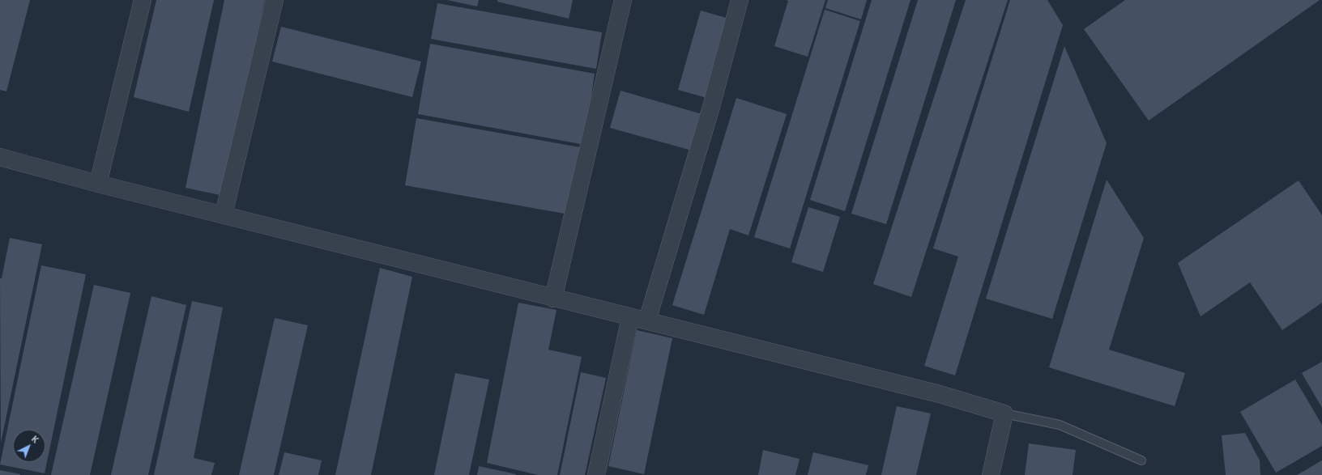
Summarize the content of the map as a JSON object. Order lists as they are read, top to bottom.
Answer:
{
  "north": "top right"
}
